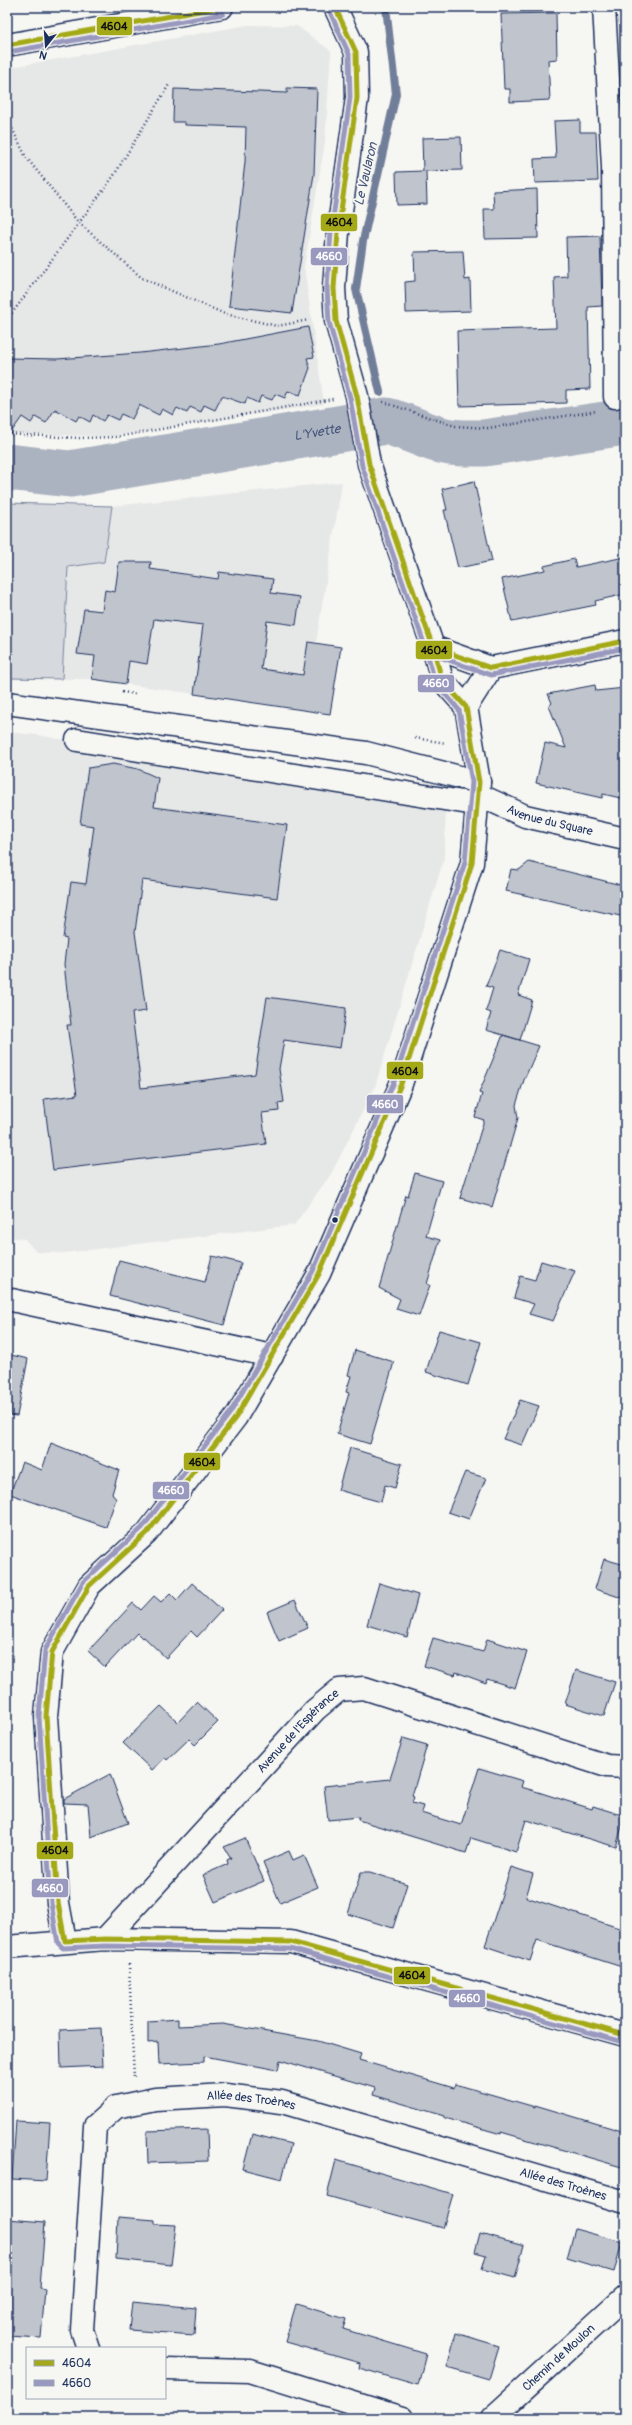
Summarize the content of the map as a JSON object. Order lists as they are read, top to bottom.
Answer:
{
  "streets": {
    "street": [
      "Avenue du Square",
      "Avenue de l'Espérance",
      "Allée des Troènes",
      "Chemin de Moulon"
    ]
  },
  "water": ["Le Vaularon", "L'Yvette"],
  "lines": ["transit line 4604", "transit line 4660"],
  "legend": ["4604", "4660"],
  "north": "bottom"
}
